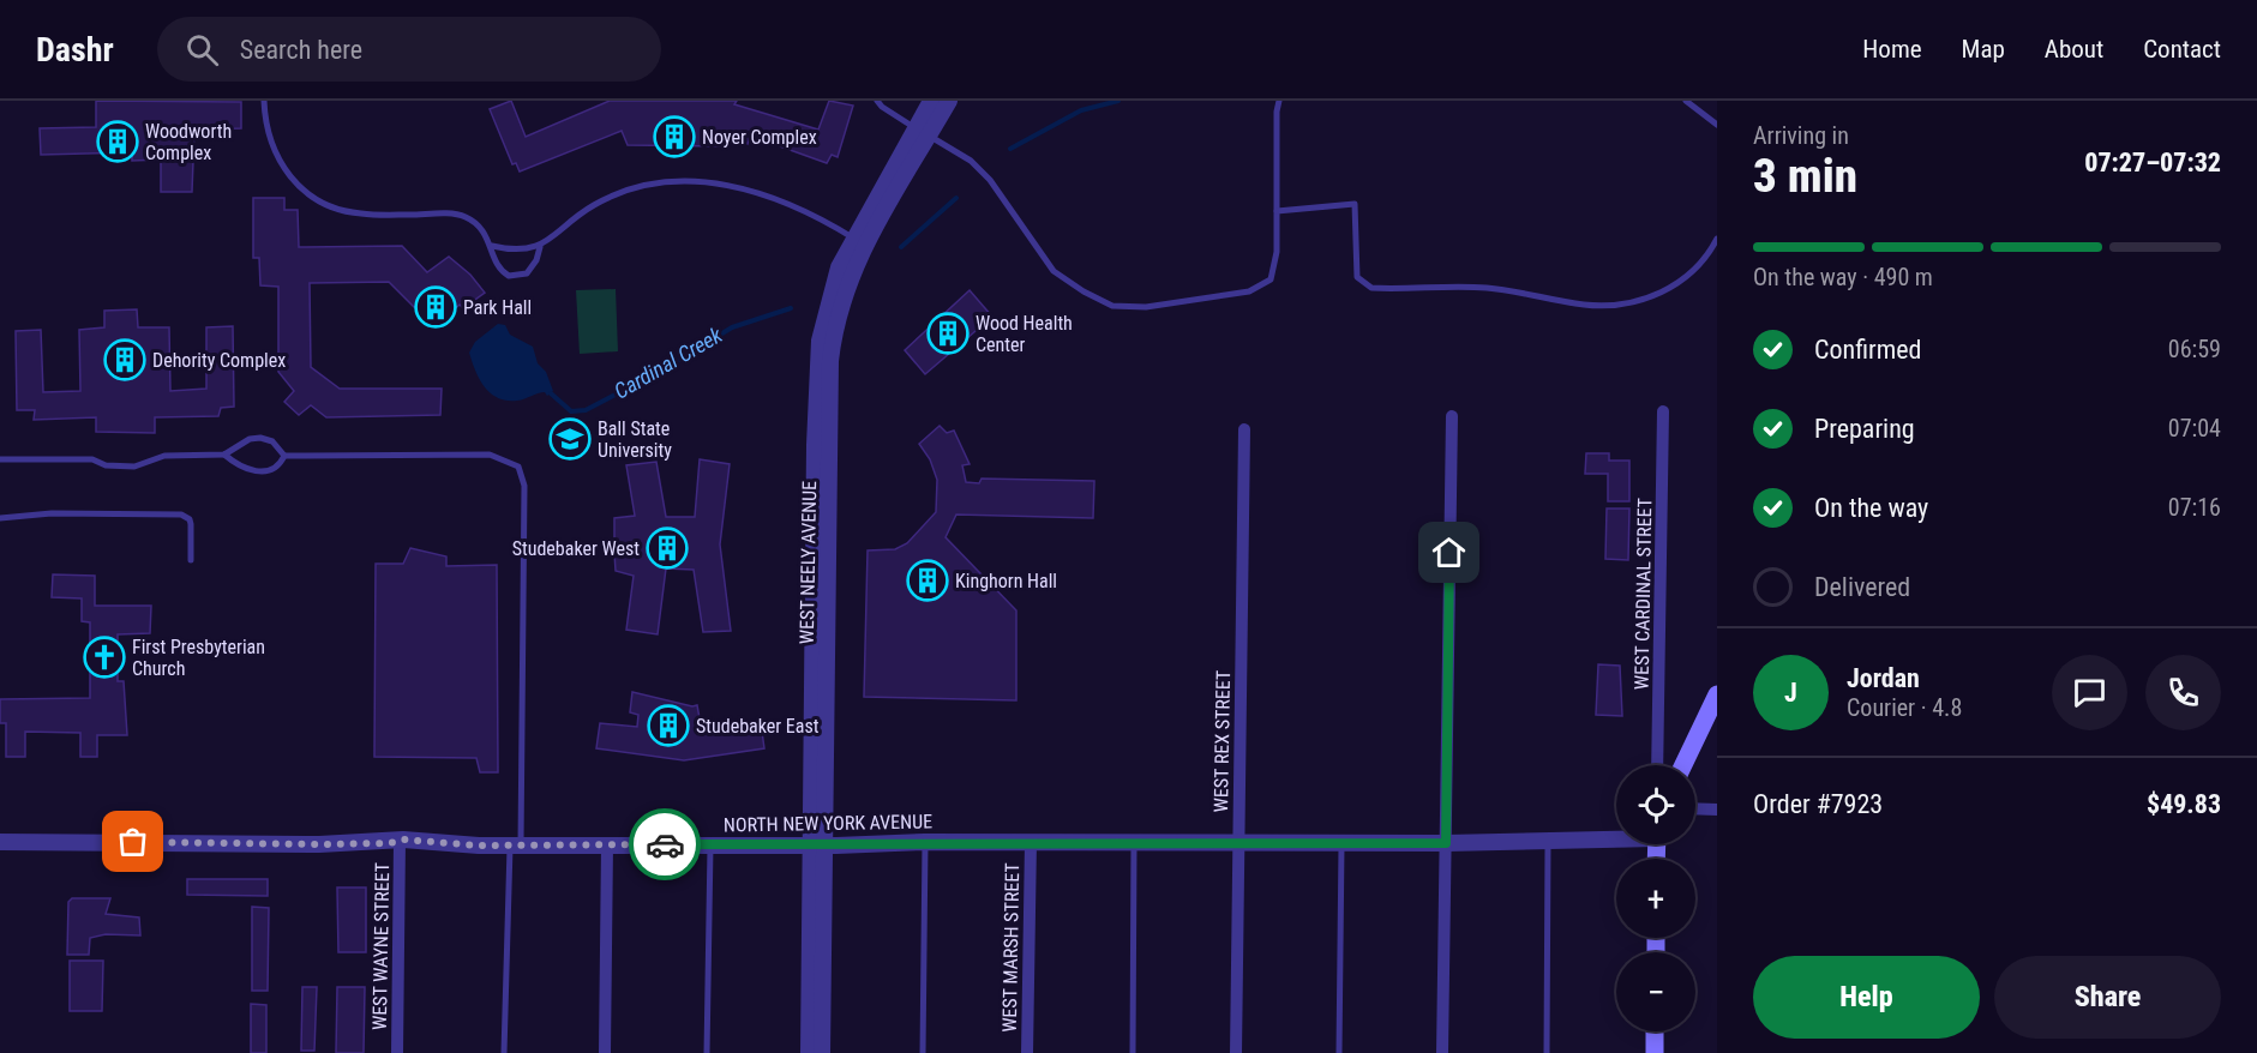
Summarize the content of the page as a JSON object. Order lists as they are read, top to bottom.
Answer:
{
  "streets": {
    "street": [
      "WEST NEELY AVENUE",
      "WEST CARDINAL STREET",
      "WEST REX STREET",
      "NORTH NEW YORK AVENUE",
      "WEST WAYNE STREET",
      "WEST MARSH STREET"
    ]
  },
  "crossings": [
    ["WEST NEELY AVENUE", "NORTH NEW YORK AVENUE"],
    ["WEST REX STREET", "NORTH NEW YORK AVENUE"],
    ["NORTH NEW YORK AVENUE", "WEST WAYNE STREET"],
    ["NORTH NEW YORK AVENUE", "WEST MARSH STREET"]
  ],
  "water": ["Cardinal Creek"],
  "places": {
    "building": [
      "Noyer Complex",
      "Woodworth Complex",
      "Park Hall",
      "Wood Health Center",
      "Dehority Complex",
      "Studebaker West",
      "Kinghorn Hall",
      "Studebaker East"
    ],
    "school or university": ["Ball State University"],
    "church": ["First Presbyterian Church"]
  },
  "page": {
    "header": "Dashr",
    "search": "Search here",
    "nav": [
      "Home",
      "Map",
      "About",
      "Contact"
    ],
    "heading": ["3 min", "Arriving in", "07:27–07:32"],
    "panel": [
      "Jordan",
      "Courier · 4.8",
      "Order #7923",
      "$49.83"
    ],
    "bar": "On the way · 490 m",
    "list": [
      ["Confirmed", "06:59"],
      ["Preparing", "07:04"],
      ["On the way", "07:16"],
      "Delivered"
    ],
    "round": "J",
    "map_buttons": ["+", "−"],
    "buttons": ["Help", "Share"]
  }
}
